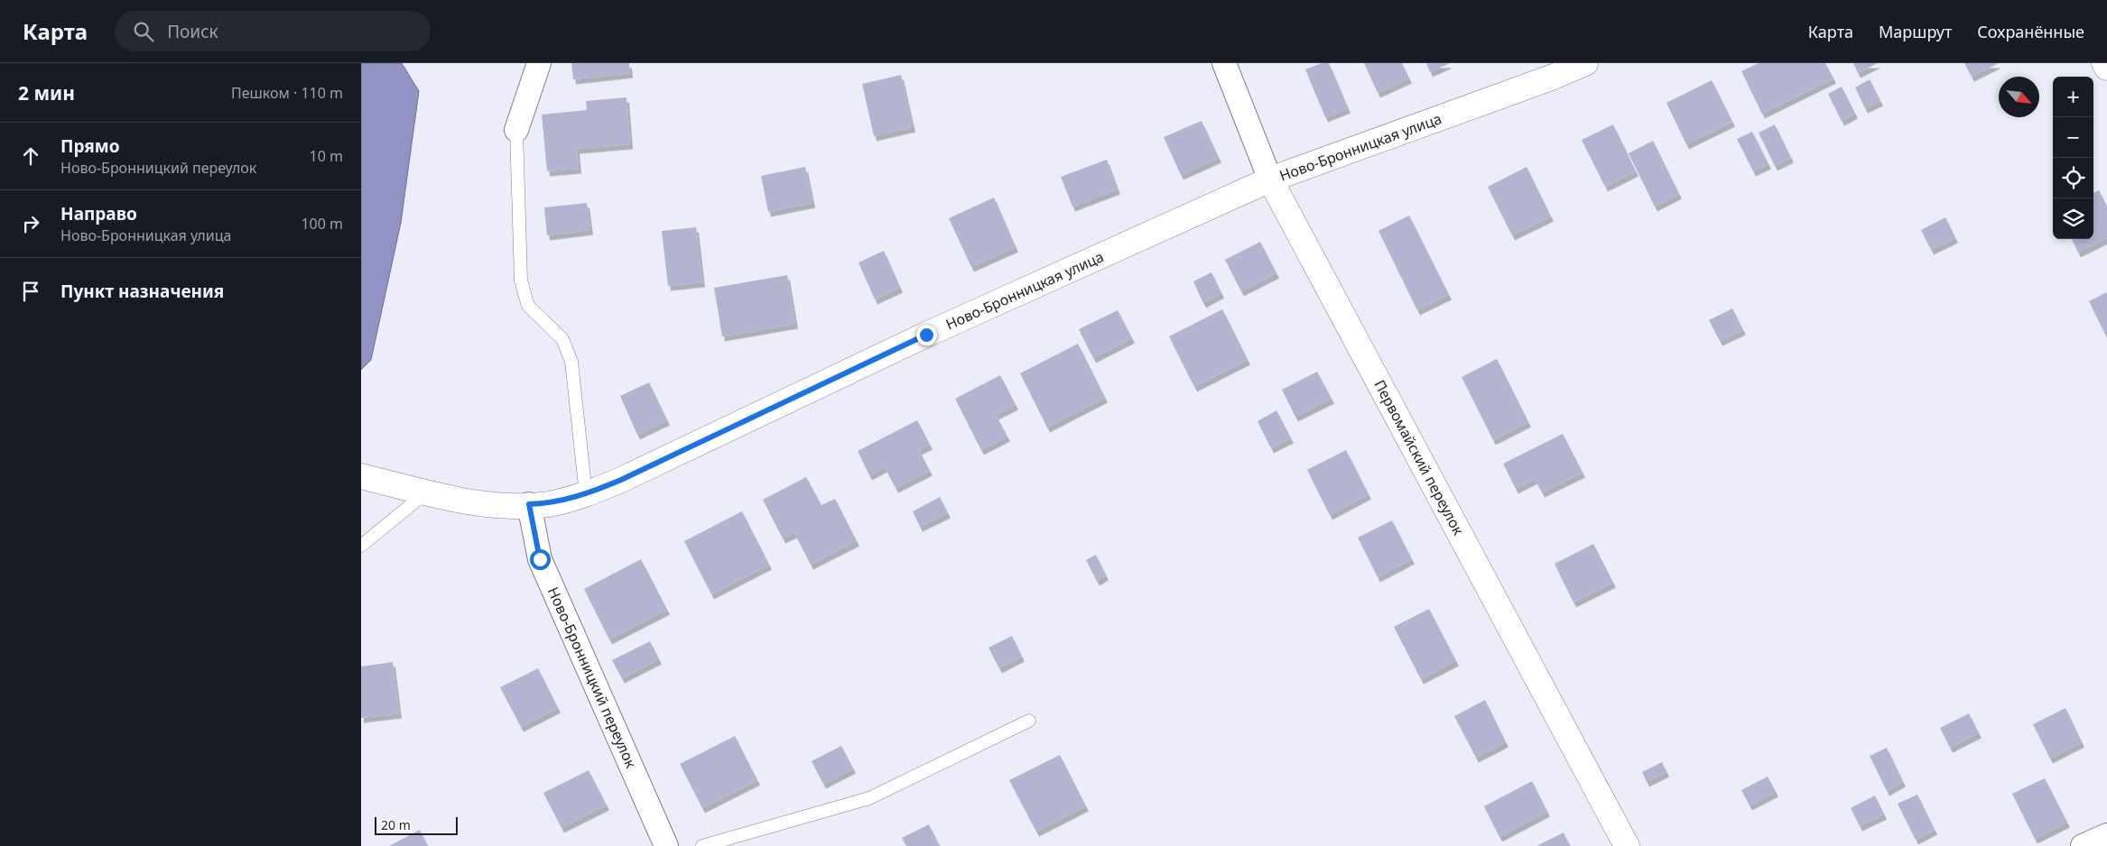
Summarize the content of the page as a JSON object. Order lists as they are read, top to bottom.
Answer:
{
  "streets": {
    "street": ["Ново-Бронницкая улица", "Первомайский переулок", "Ново-Бронницкий переулок"]
  },
  "crossings": [
    ["Ново-Бронницкая улица", "Первомайский переулок"],
    ["Ново-Бронницкая улица", "Ново-Бронницкий переулок"]
  ],
  "scale_bar": "20 m",
  "north": "bottom right",
  "page": {
    "header": "Карта",
    "search": "Поиск",
    "nav": ["Карта", "Маршрут", "Сохранённые"],
    "heading": ["2 мин", "Пешком · 110 m"],
    "map_buttons": ["+", "−"],
    "list": [
      ["Прямо", "Ново-Бронницкий переулок", "10 m"],
      ["Направо", "Ново-Бронницкая улица", "100 m"],
      "Пункт назначения"
    ],
    "scale": "20 m"
  }
}
